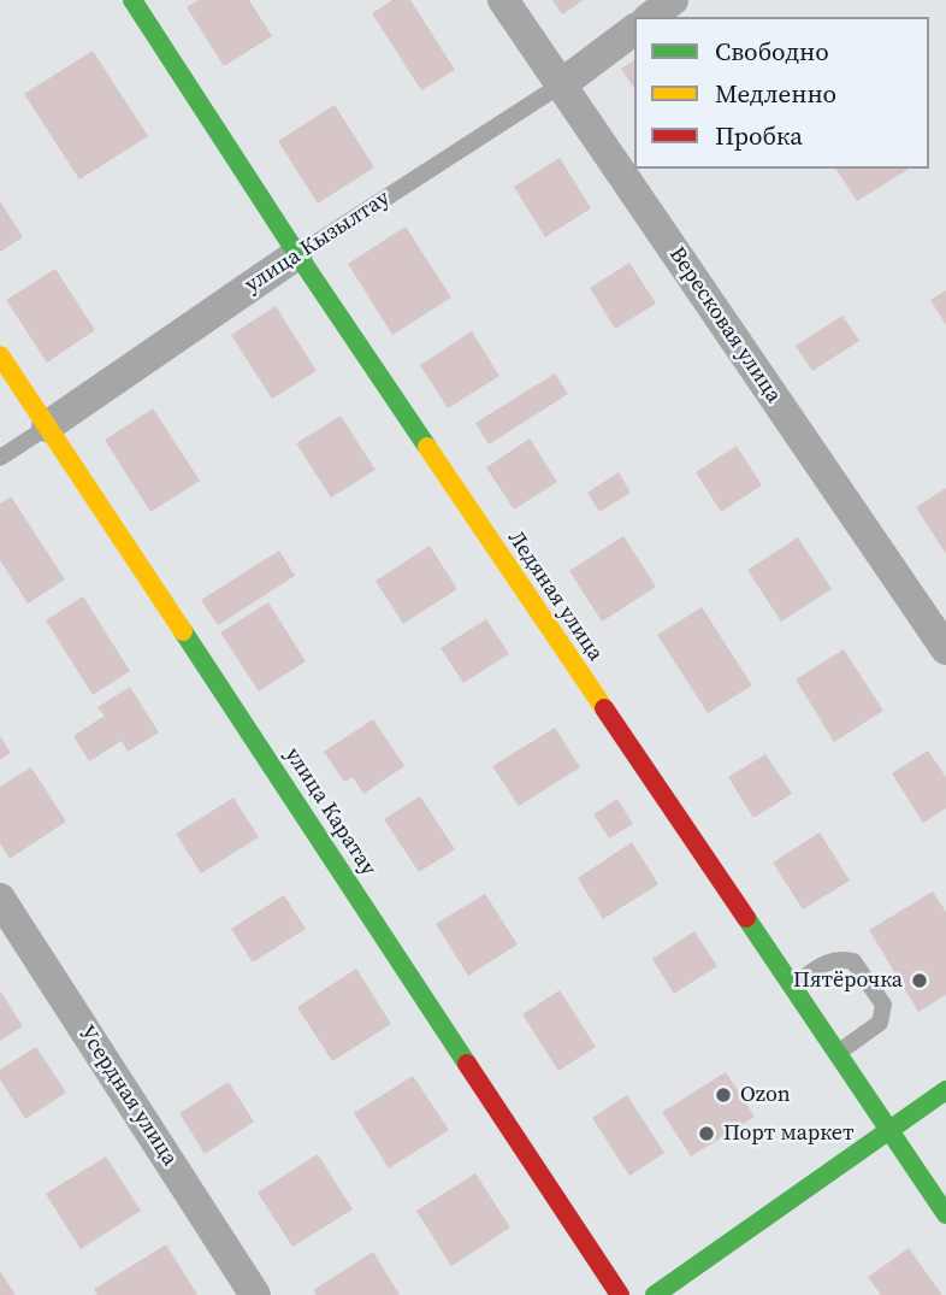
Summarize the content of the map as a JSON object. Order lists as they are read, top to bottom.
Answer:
{
  "streets": {
    "street": [
      "улица Кызылтау",
      "Вересковая улица",
      "Ледяная улица",
      "улица Каратау",
      "Усердная улица"
    ]
  },
  "crossings": [
    ["улица Кызылтау", "Вересковая улица"],
    ["улица Кызылтау", "Ледяная улица"],
    ["улица Кызылтау", "улица Каратау"]
  ],
  "places": ["Пятёрочка", "Ozon", "Порт маркет"],
  "legend": ["Свободно", "Медленно", "Пробка"]
}
